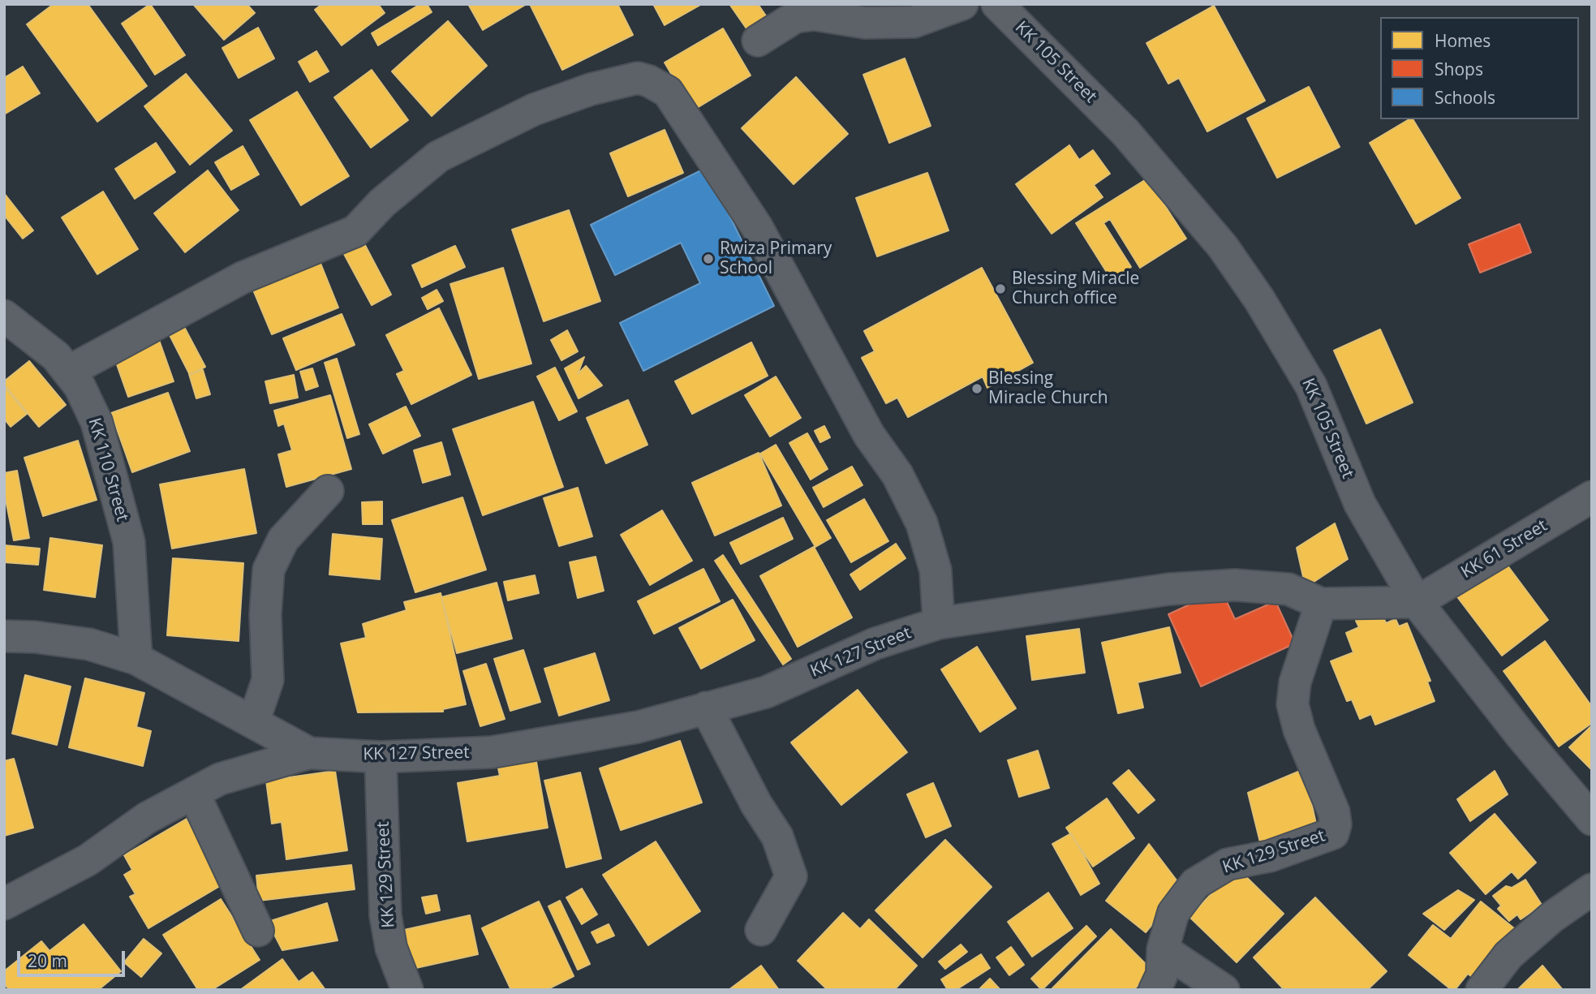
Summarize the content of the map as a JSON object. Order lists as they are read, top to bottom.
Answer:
{
  "streets": {
    "street": [
      "KK 105 Street",
      "KK 110 Street",
      "KK 61 Street",
      "KK 127 Street",
      "KK 129 Street"
    ]
  },
  "crossings": [
    ["KK 105 Street", "KK 61 Street"],
    ["KK 105 Street", "KK 127 Street"],
    ["KK 110 Street", "KK 127 Street"],
    ["KK 61 Street", "KK 127 Street"],
    ["KK 127 Street", "KK 129 Street"]
  ],
  "places": ["Rwiza Primary School", "Blessing Miracle Church office", "Blessing Miracle Church"],
  "legend": ["Homes", "Shops", "Schools"],
  "scale_bar": "20 m"
}
